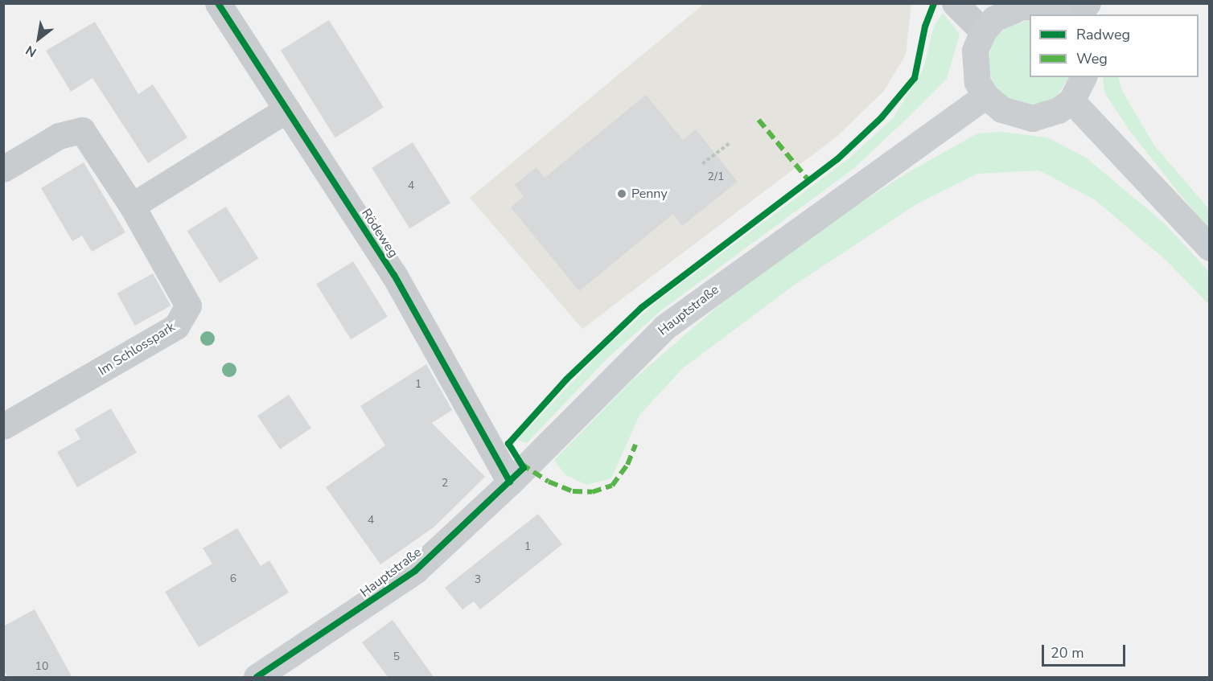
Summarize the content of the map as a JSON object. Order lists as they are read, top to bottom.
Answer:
{
  "streets": {
    "main road": ["Hauptstraße"],
    "street": ["Rödeweg", "Im Schlosspark"]
  },
  "crossings": [
    ["Rödeweg", "Hauptstraße"]
  ],
  "places": ["Penny"],
  "house_numbers": [
    "2/1",
    "4",
    "1",
    "2",
    "4",
    "1",
    "6",
    "3",
    "5",
    "10"
  ],
  "legend": ["Radweg", "Weg"],
  "scale_bar": "20 m",
  "north": "bottom left"
}
